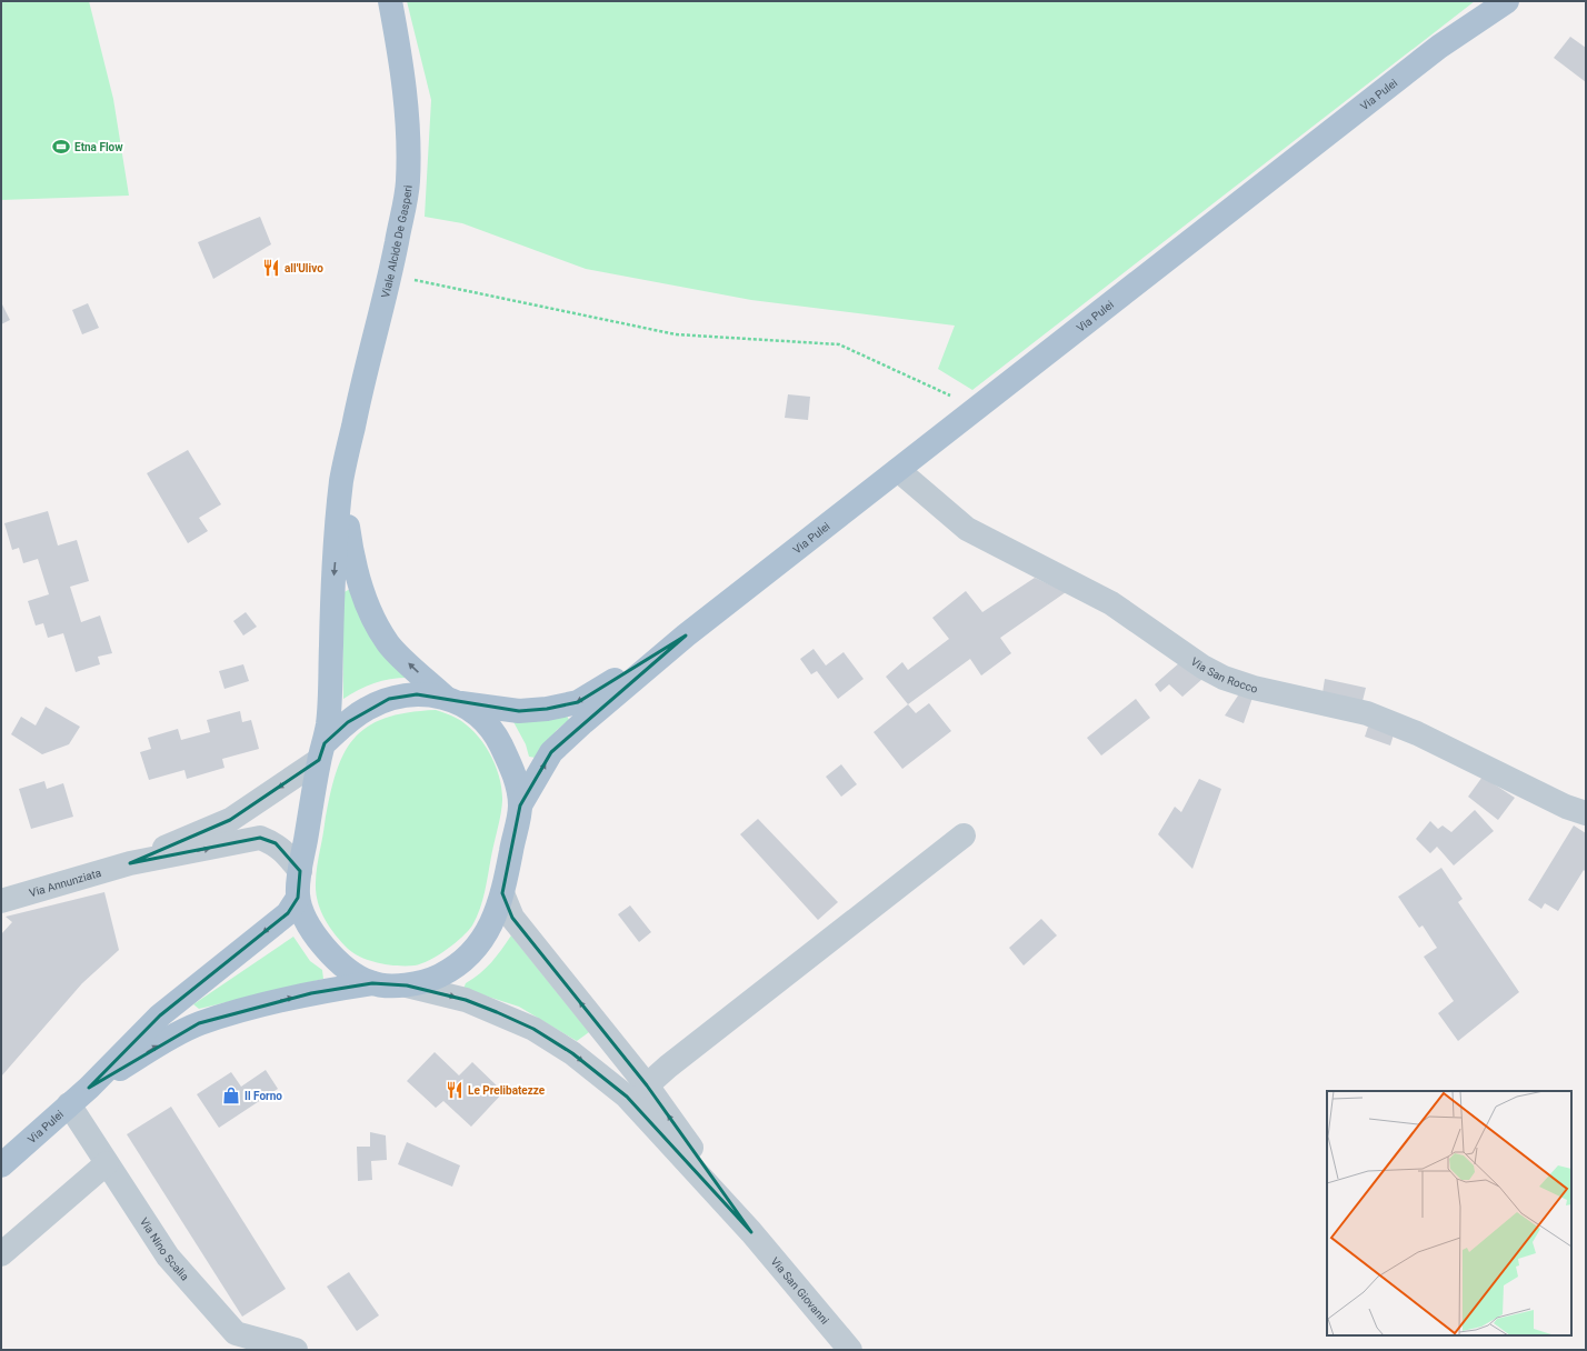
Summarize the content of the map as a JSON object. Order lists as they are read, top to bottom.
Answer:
{
  "streets": {
    "main road": ["Via Pulei", "Viale Alcide De Gasperi"],
    "street": [
      "Via San Rocco",
      "Via Annunziata",
      "Via Nino Scalia",
      "Via San Giovanni"
    ]
  },
  "crossings": [
    ["Via Pulei", "Via San Rocco"],
    ["Via Pulei", "Via Nino Scalia"]
  ],
  "places": {
    "sports": ["Etna Flow"],
    "restaurant": ["all'Ulivo", "Le Prelibatezze"],
    "shop": ["Il Forno"]
  }
}
